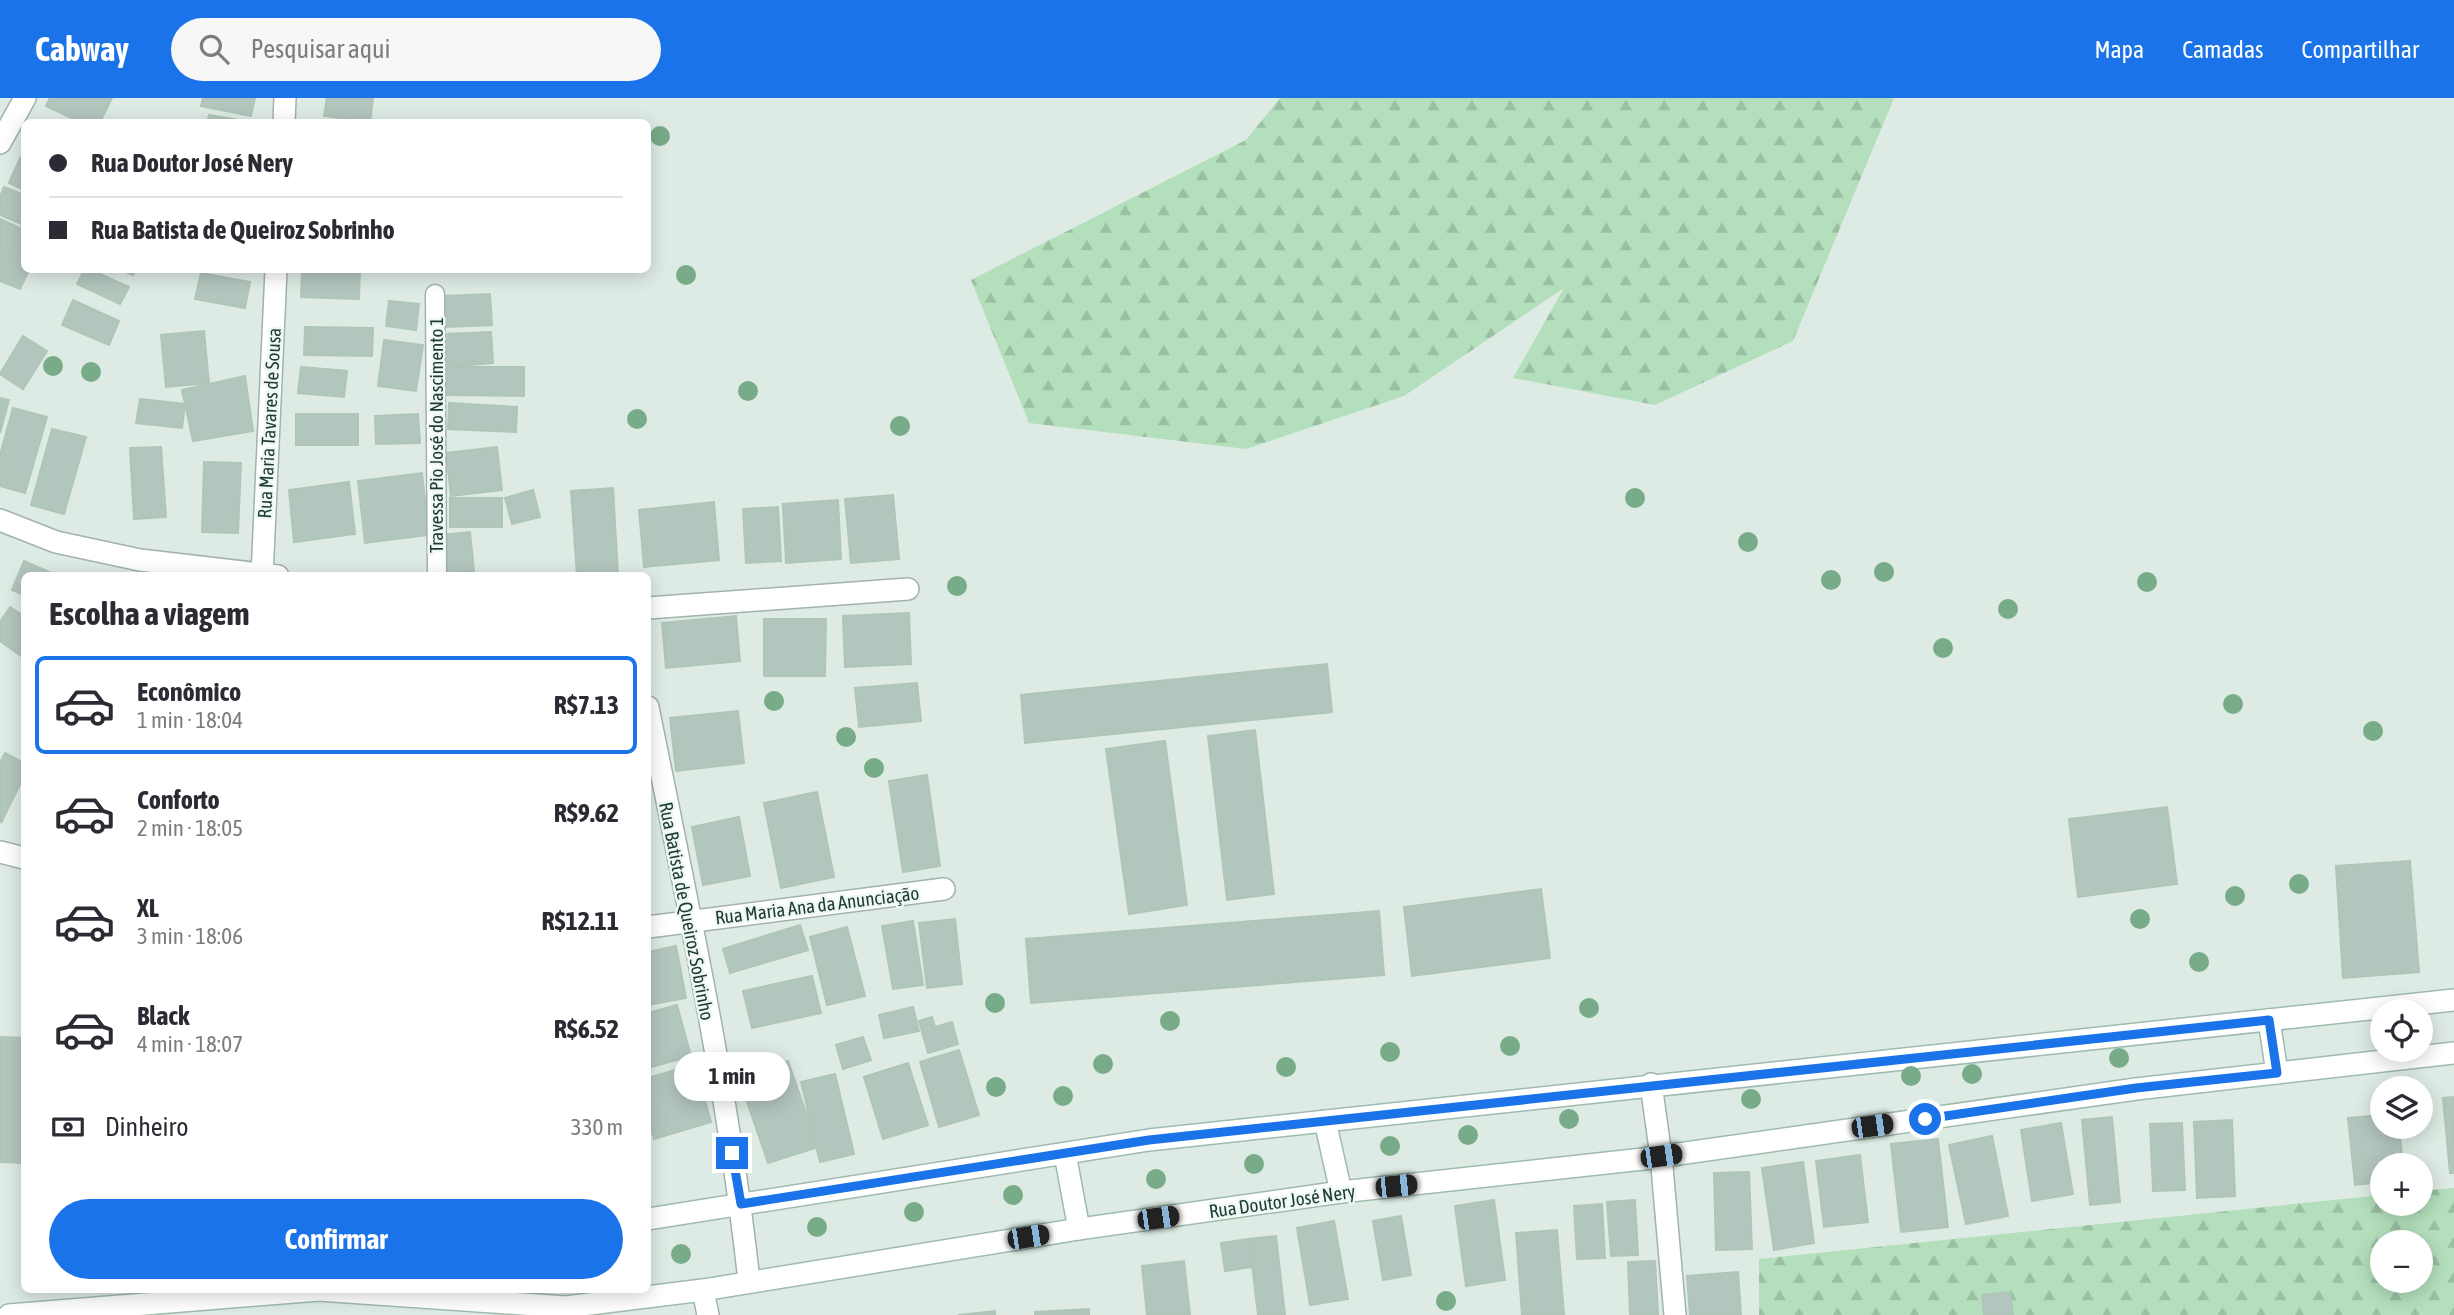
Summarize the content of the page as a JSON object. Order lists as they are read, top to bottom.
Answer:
{
  "streets": {
    "street": [
      "Rua Maria Tavares de Sousa",
      "Rua Maria Ana da Anunciação",
      "Rua Batista de Queiroz Sobrinho",
      "Rua Doutor José Nery"
    ],
    "lane": ["Travessa Pio José do Nascimento 1"]
  },
  "crossings": [
    ["Rua Maria Ana da Anunciação", "Rua Batista de Queiroz Sobrinho"],
    ["Rua Batista de Queiroz Sobrinho", "Rua Doutor José Nery"]
  ],
  "page": {
    "header": "Cabway",
    "search": "Pesquisar aqui",
    "nav": ["Mapa", "Camadas", "Compartilhar"],
    "banner": ["Rua Doutor José Nery", "Rua Batista de Queiroz Sobrinho"],
    "heading": "Escolha a viagem",
    "list": [
      {
        "name": "Econômico",
        "note": "1 min · 18:04",
        "value": "R$7.13"
      },
      {
        "name": "Conforto",
        "note": "2 min · 18:05",
        "value": "R$9.62"
      },
      {
        "name": "XL",
        "note": "3 min · 18:06",
        "value": "R$12.11"
      },
      {
        "name": "Black",
        "note": "4 min · 18:07",
        "value": "R$6.52"
      }
    ],
    "map_buttons": ["+", "−"],
    "bubble": "1 min",
    "pay": ["Dinheiro", "330 m"],
    "buttons": "Confirmar"
  }
}
